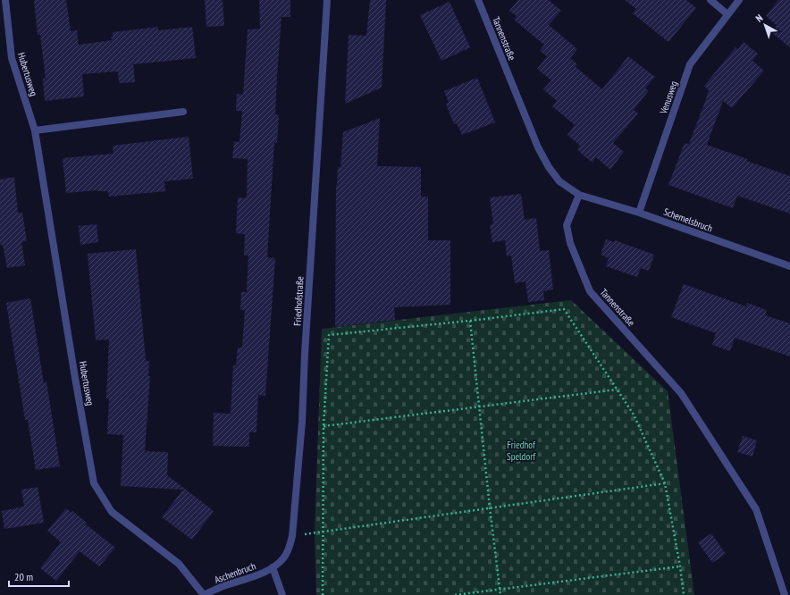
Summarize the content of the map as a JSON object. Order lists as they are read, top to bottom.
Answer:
{
  "streets": {
    "street": [
      "Tannenstraße",
      "Hubertusweg",
      "Venusweg",
      "Schemelsbruch",
      "Friedhofstraße",
      "Aschenbruch"
    ]
  },
  "crossings": [
    ["Tannenstraße", "Schemelsbruch"],
    ["Hubertusweg", "Aschenbruch"],
    ["Venusweg", "Schemelsbruch"],
    ["Friedhofstraße", "Aschenbruch"]
  ],
  "parks": ["Friedhof Speldorf"],
  "scale_bar": "20 m",
  "north": "top left"
}
